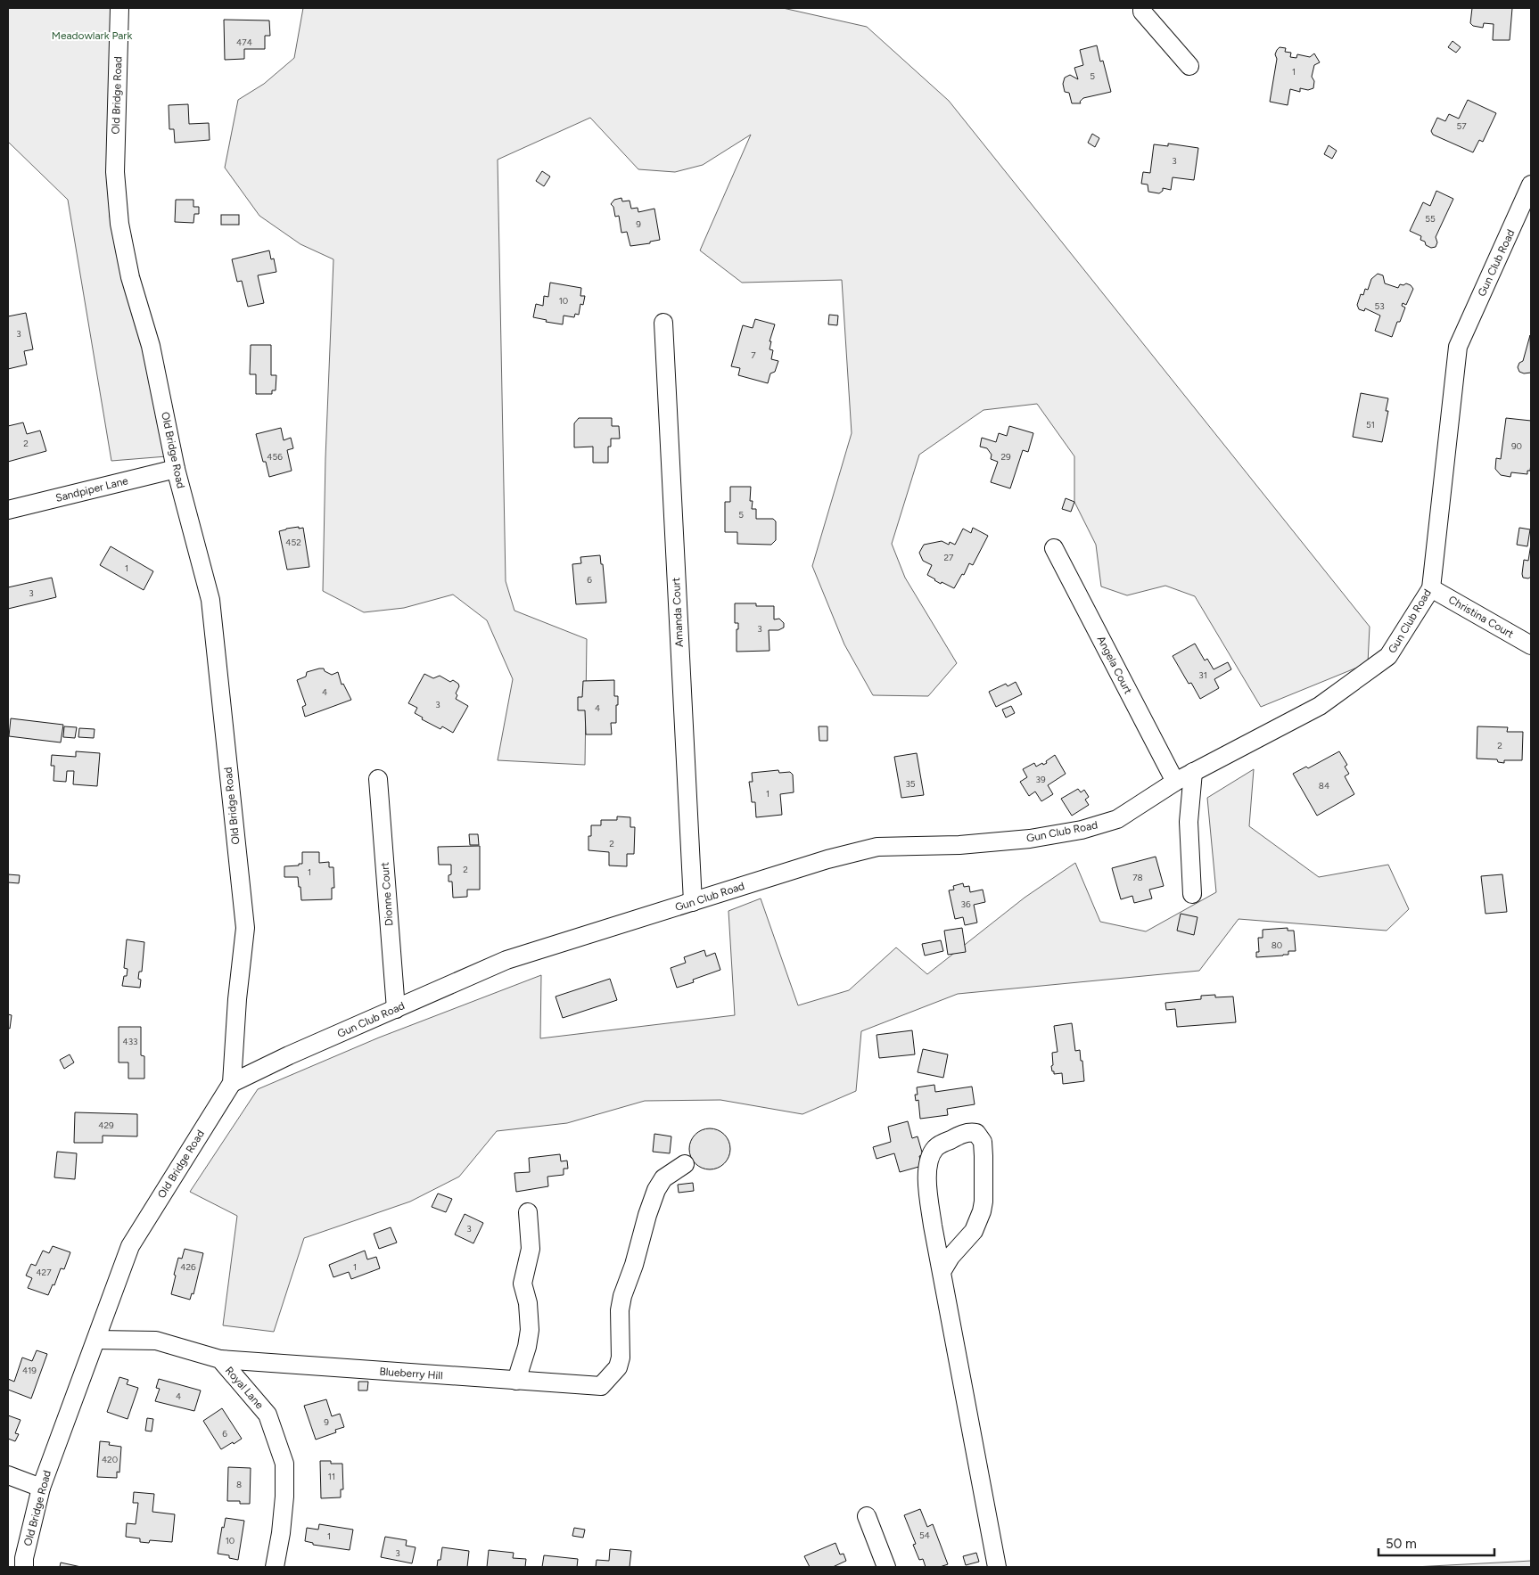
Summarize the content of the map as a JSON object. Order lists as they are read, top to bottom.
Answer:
{
  "streets": {
    "street": [
      "Old Bridge Road",
      "Gun Club Road",
      "Sandpiper Lane",
      "Amanda Court",
      "Christina Court",
      "Angela Court",
      "Dionne Court",
      "Blueberry Hill",
      "Royal Lane"
    ]
  },
  "crossings": [
    ["Old Bridge Road", "Gun Club Road"],
    ["Old Bridge Road", "Sandpiper Lane"],
    ["Old Bridge Road", "Royal Lane"],
    ["Gun Club Road", "Amanda Court"],
    ["Gun Club Road", "Christina Court"],
    ["Gun Club Road", "Angela Court"],
    ["Gun Club Road", "Dionne Court"],
    ["Blueberry Hill", "Royal Lane"]
  ],
  "parks": ["Meadowlark Park"],
  "house_numbers": [
    "474",
    "1",
    "5",
    "57",
    "3",
    "55",
    "9",
    "10",
    "53",
    "3",
    "7",
    "51",
    "2",
    "90",
    "456",
    "29",
    "5",
    "452",
    "27",
    "1",
    "6",
    "3",
    "3",
    "31",
    "4",
    "3",
    "4",
    "2",
    "39",
    "35",
    "84",
    "1",
    "2",
    "2",
    "1",
    "78",
    "36",
    "80",
    "433",
    "429",
    "3",
    "426",
    "1",
    "427",
    "419",
    "4",
    "9",
    "6",
    "420",
    "11",
    "8",
    "54",
    "1",
    "10",
    "3"
  ],
  "scale_bar": "50 m"
}
